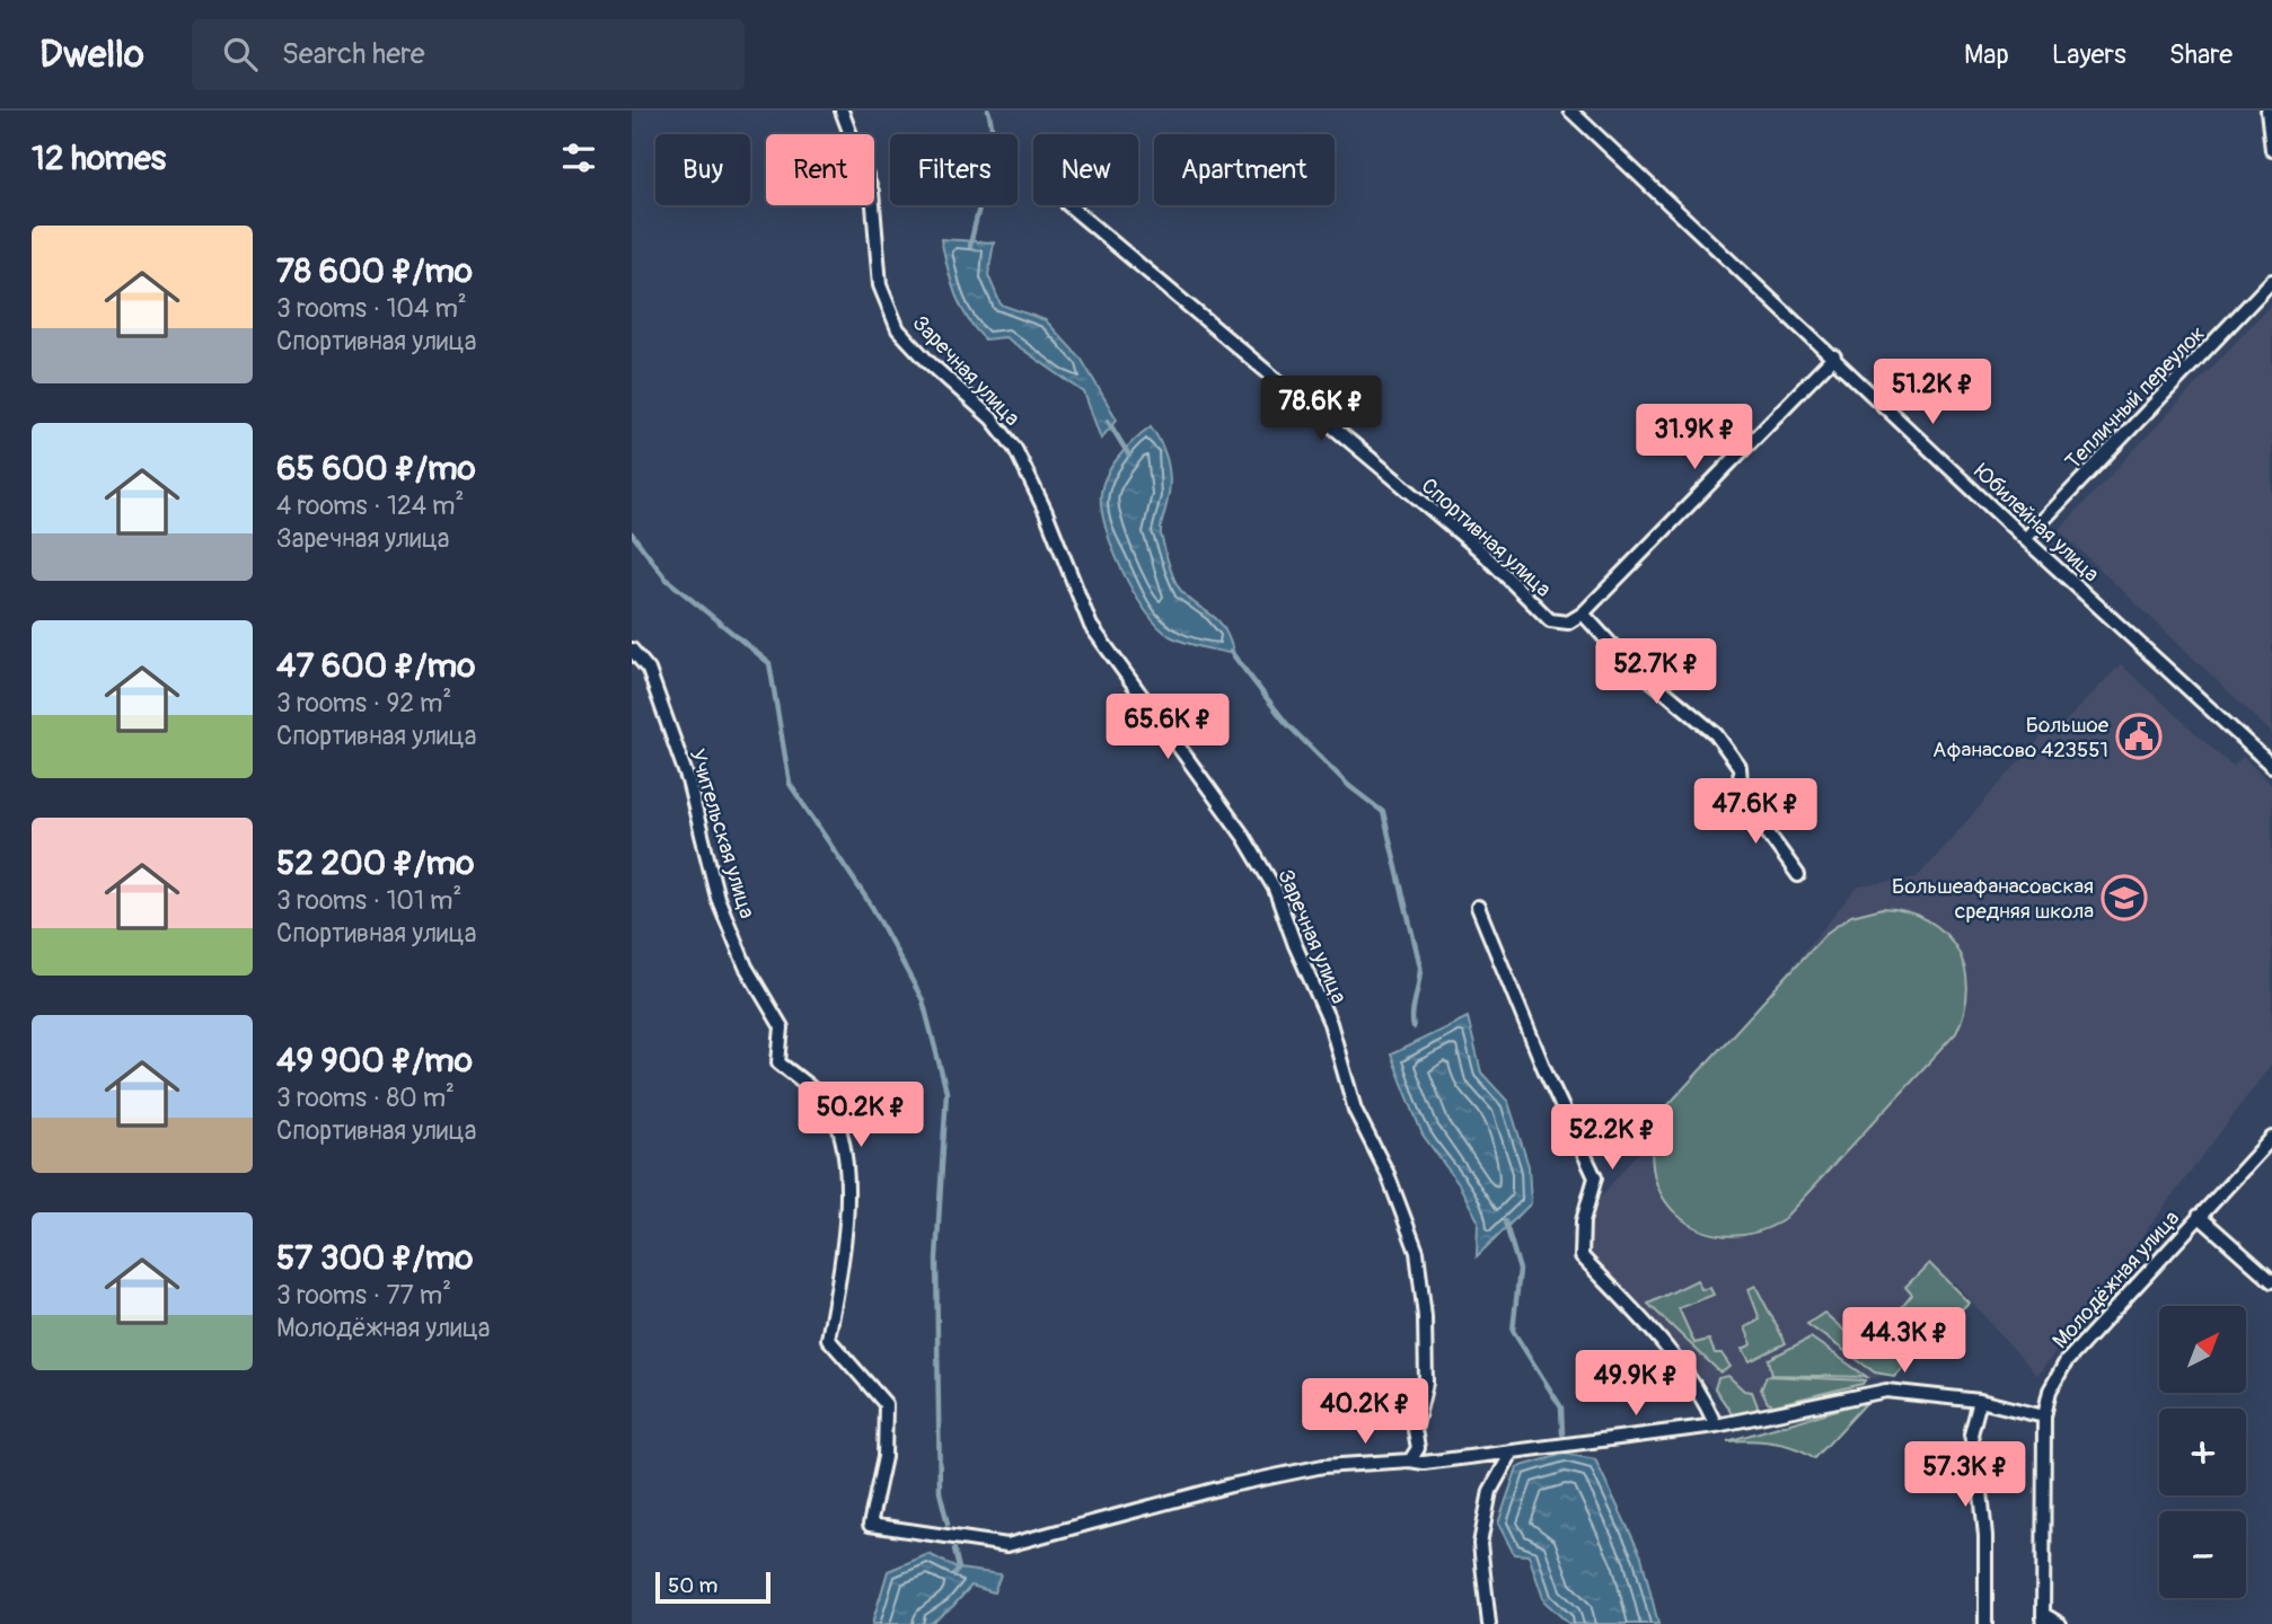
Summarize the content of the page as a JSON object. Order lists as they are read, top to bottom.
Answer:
{
  "streets": {
    "street": [
      "Заречная улица",
      "Тепличный переулок",
      "Юбилейная улица",
      "Спортивная улица",
      "Учительская улица",
      "Молодёжная улица"
    ]
  },
  "crossings": [
    ["Заречная улица", "Учительская улица"],
    ["Тепличный переулок", "Юбилейная улица"]
  ],
  "places": {
    "public building": ["Большое Афанасово 423551"],
    "school or university": ["Большеафанасовская средняя школа"]
  },
  "scale_bar": "50 m",
  "north": "top right",
  "page": {
    "header": "Dwello",
    "search": "Search here",
    "nav": ["Map", "Layers", "Share"],
    "heading": "12 homes",
    "chip": [
      "Buy",
      "Rent",
      "Filters",
      "New",
      "Apartment"
    ],
    "list": [
      {
        "name": "78 600 ₽/mo",
        "note": "3 rooms · 104 m² · Спортивная улица"
      },
      {
        "name": "65 600 ₽/mo",
        "note": "4 rooms · 124 m² · Заречная улица"
      },
      {
        "name": "47 600 ₽/mo",
        "note": "3 rooms · 92 m² · Спортивная улица"
      },
      {
        "name": "52 200 ₽/mo",
        "note": "3 rooms · 101 m² · Спортивная улица"
      },
      {
        "name": "49 900 ₽/mo",
        "note": "3 rooms · 80 m² · Спортивная улица"
      },
      {
        "name": "57 300 ₽/mo",
        "note": "3 rooms · 77 m² · Молодёжная улица"
      }
    ],
    "price": [
      "51.2K ₽",
      "78.6K ₽",
      "31.9K ₽",
      "52.7K ₽",
      "65.6K ₽",
      "47.6K ₽",
      "50.2K ₽",
      "52.2K ₽",
      "44.3K ₽",
      "49.9K ₽",
      "40.2K ₽",
      "57.3K ₽"
    ],
    "map_buttons": ["+", "−"],
    "scale": "50 m"
  }
}
